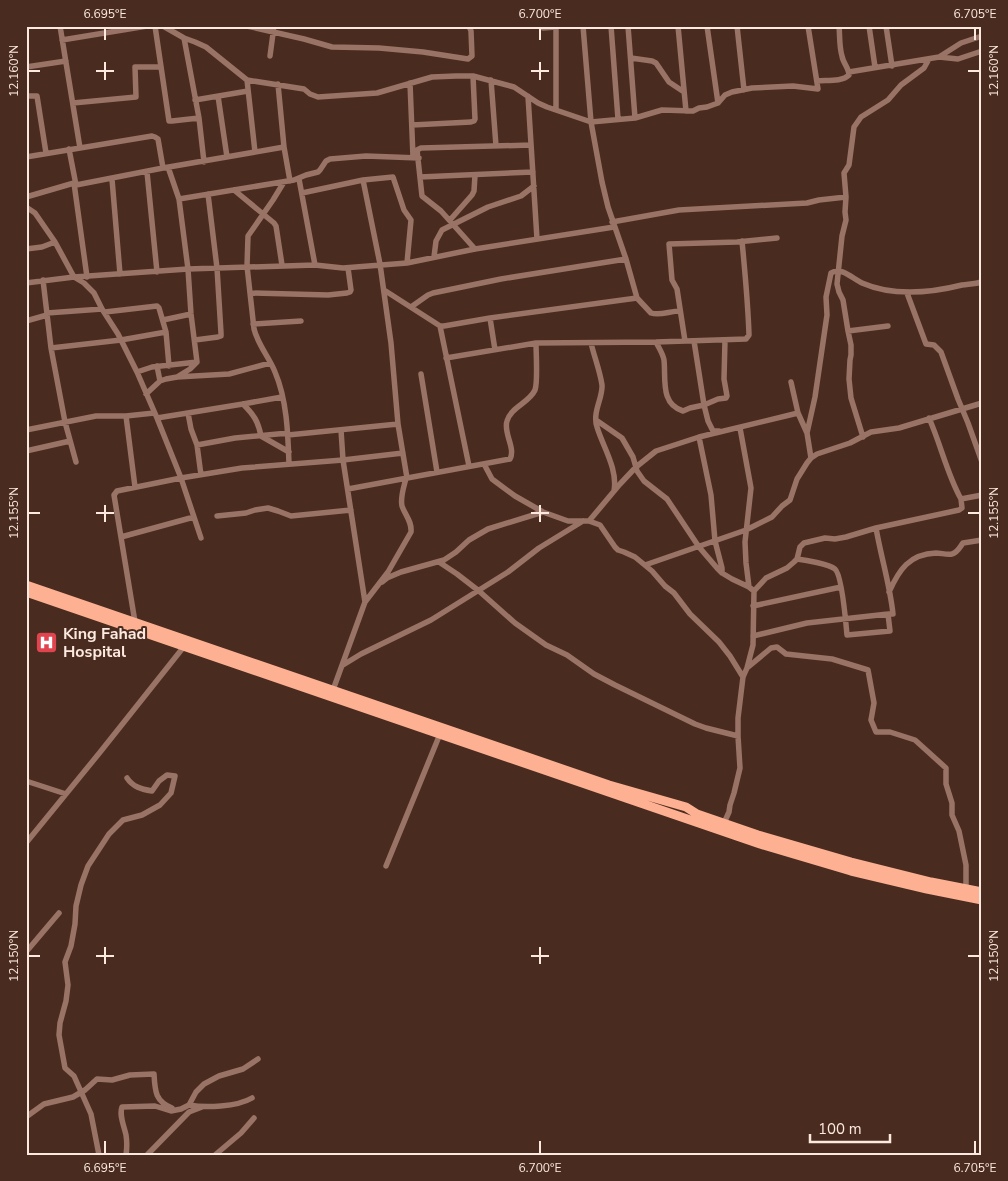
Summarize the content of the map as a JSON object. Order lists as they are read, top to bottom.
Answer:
{
  "places": {
    "hospital": ["King Fahad Hospital"]
  },
  "scale_bar": "100 m",
  "coordinates": [
    "6.695°E",
    "6.700°E",
    "6.705°E",
    "12.160°N",
    "12.155°N",
    "12.150°N"
  ]
}
